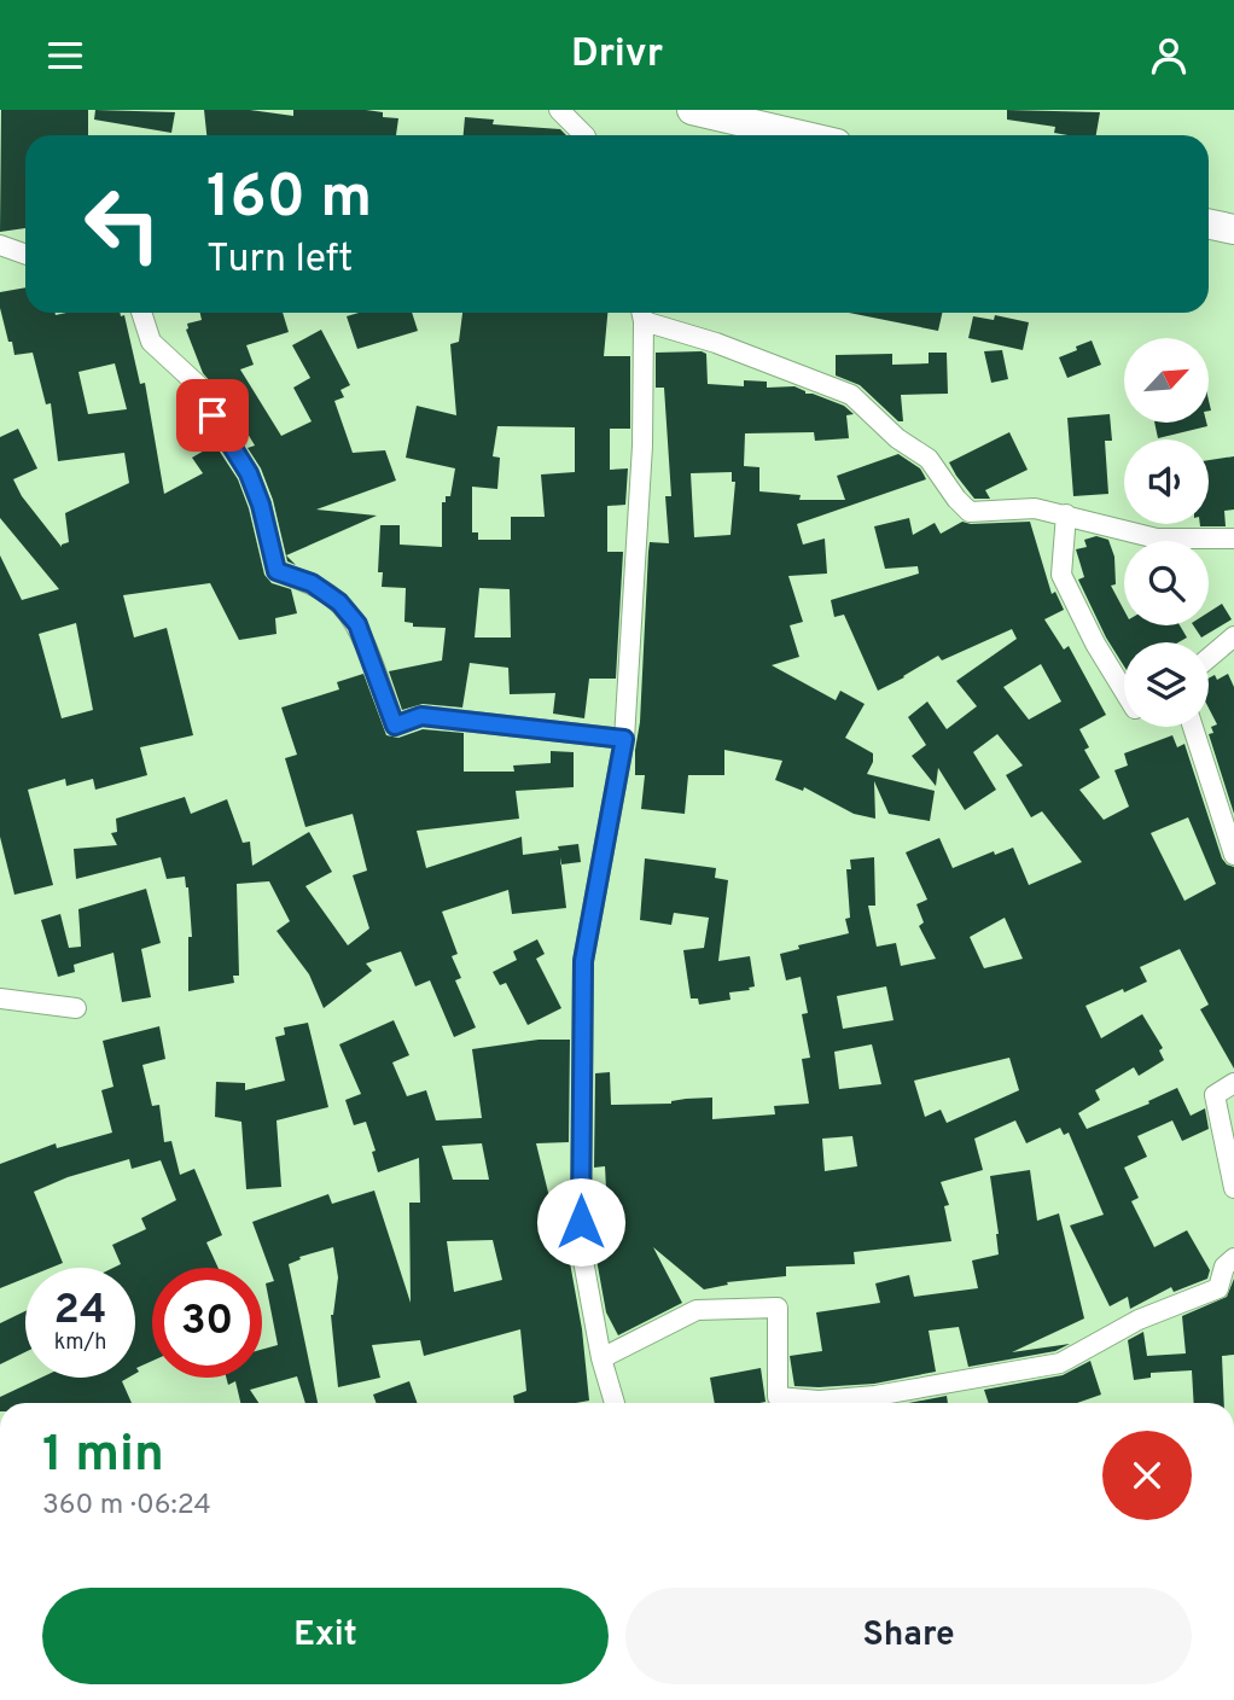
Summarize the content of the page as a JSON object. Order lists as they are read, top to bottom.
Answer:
{
  "north": "top right",
  "page": {
    "header": "Drivr",
    "turn": ["160 m", "Turn left"],
    "speed": "24 km/h",
    "limit": "30",
    "heading": ["1 min", "360 m · 06:24"],
    "buttons": ["Exit", "Share"]
  }
}
